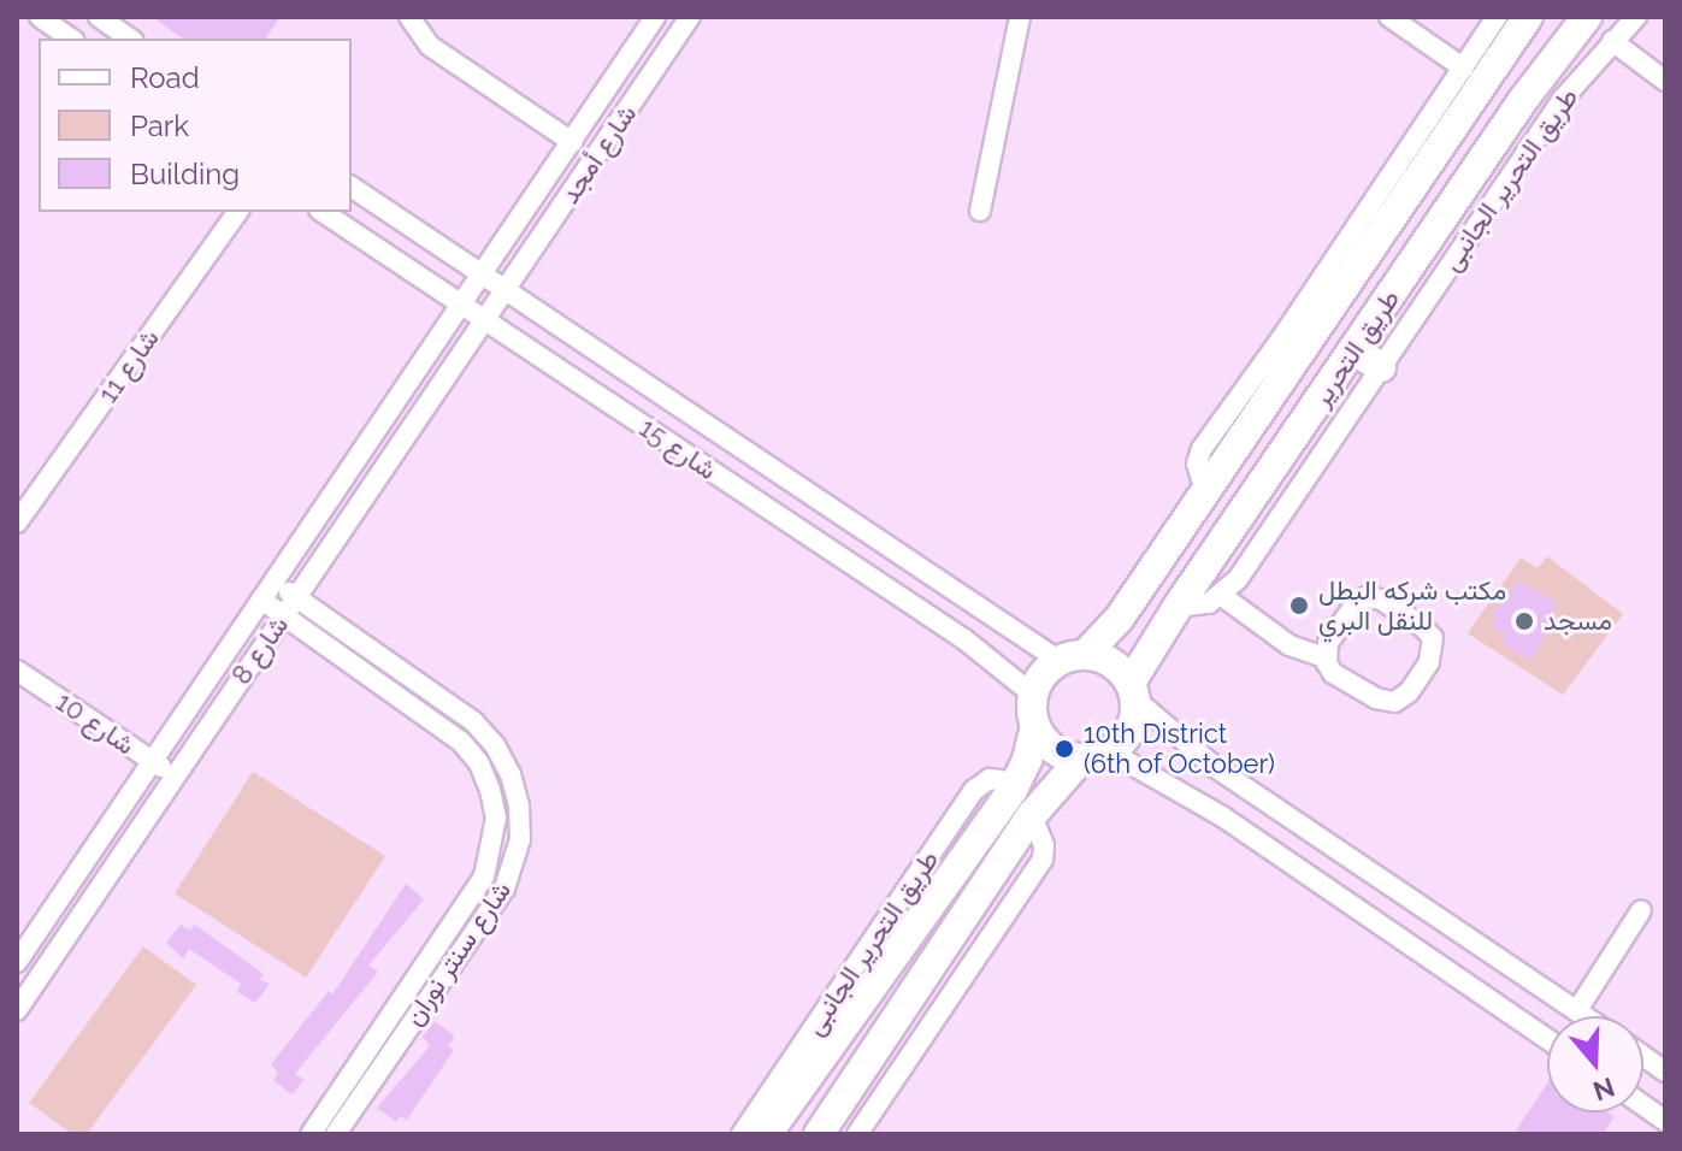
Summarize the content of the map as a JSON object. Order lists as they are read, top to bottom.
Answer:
{
  "streets": {
    "street": [
      "شارع أمجد",
      "طريق التحرير الجانبى",
      "طريق التحرير",
      "شارع 11",
      "شارع 15",
      "شارع 8",
      "شارع 10",
      "شارع سنتر نوران"
    ]
  },
  "crossings": [
    ["شارع أمجد", "شارع 15"],
    ["شارع أمجد", "شارع 8"],
    ["طريق التحرير", "شارع 15"],
    ["شارع 15", "شارع 8"],
    ["شارع 8", "شارع 10"],
    ["شارع 8", "شارع سنتر نوران"]
  ],
  "places": ["مكتب شركه البطل للنقل البري", "مسجد", "10th District (6th of October)"],
  "legend": ["Road", "Park", "Building"],
  "north": "bottom"
}
